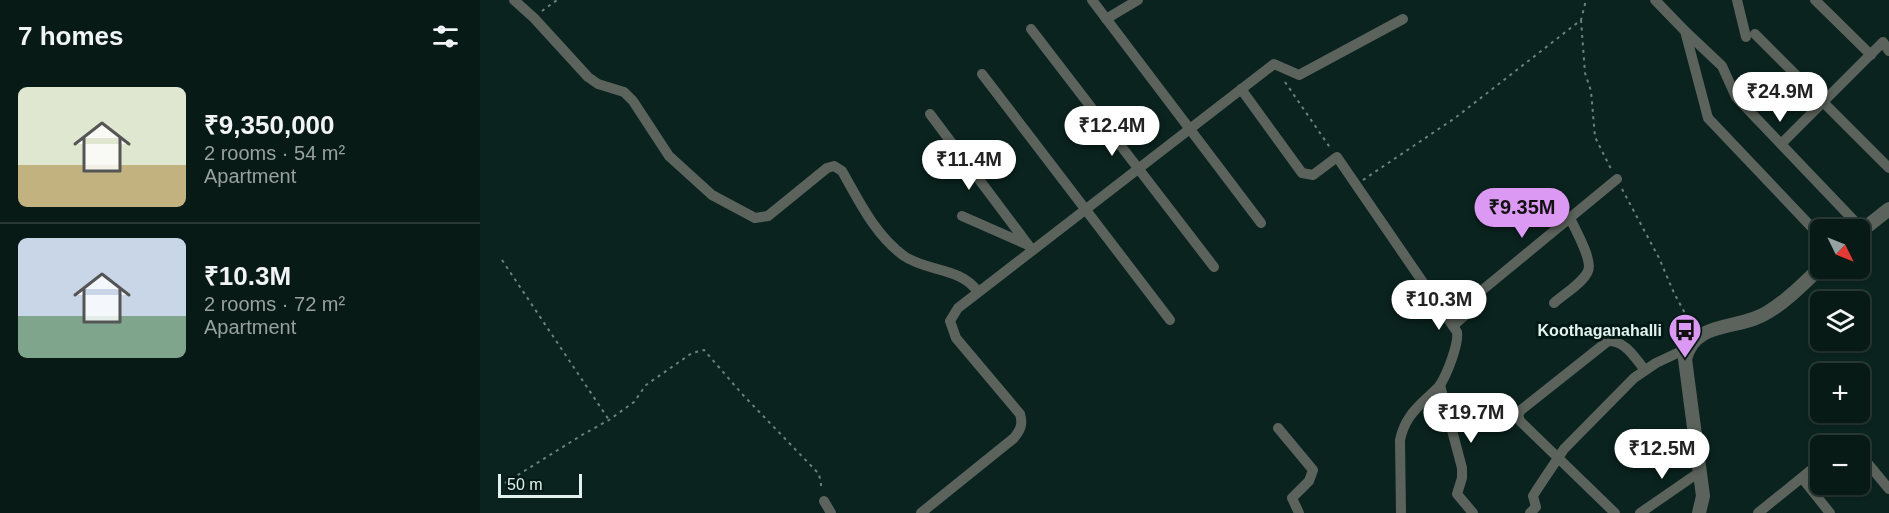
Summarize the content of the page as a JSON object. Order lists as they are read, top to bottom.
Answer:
{
  "places": {
    "bus stop": ["Koothaganahalli"]
  },
  "scale_bar": "50 m",
  "north": "bottom right",
  "page": {
    "heading": "7 homes",
    "list": [
      {
        "name": "₹9,350,000",
        "note": "2 rooms · 54 m² · Apartment"
      },
      {
        "name": "₹10.3M",
        "note": "2 rooms · 72 m² · Apartment"
      }
    ],
    "price": [
      "₹24.9M",
      "₹12.4M",
      "₹11.4M",
      "₹9.35M",
      "₹10.3M",
      "₹19.7M",
      "₹12.5M"
    ],
    "map_buttons": ["+", "−"],
    "scale": "50 m"
  }
}
